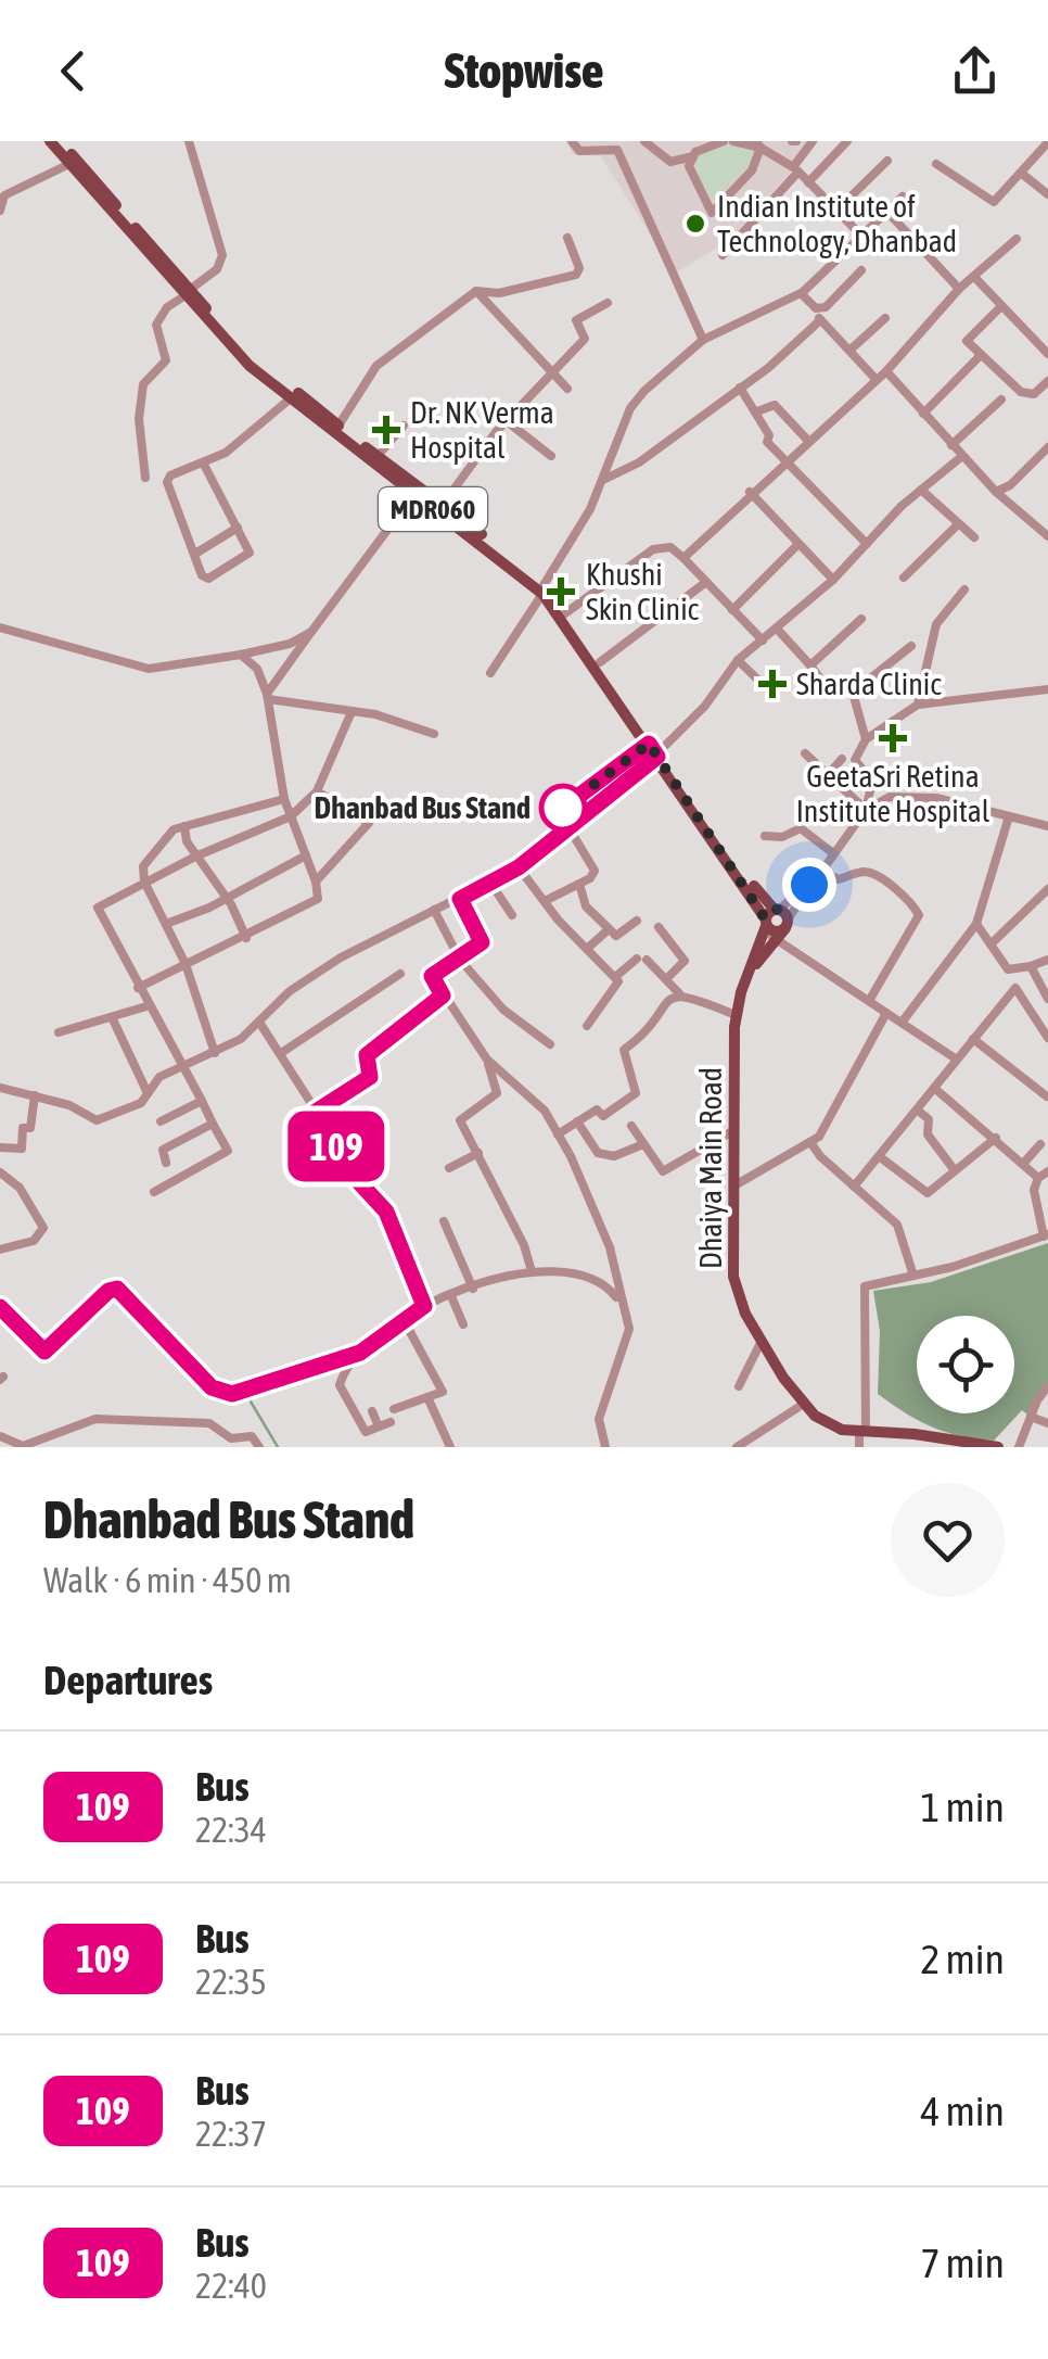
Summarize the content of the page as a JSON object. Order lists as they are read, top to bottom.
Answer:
{
  "streets": {
    "main road": ["MDR060", "Dhaiya Main Road"]
  },
  "crossings": [
    ["MDR060", "Dhaiya Main Road"]
  ],
  "places": {
    "other": ["Indian Institute of Technology, Dhanbad", "Dhanbad Bus Stand"],
    "health": [
      "Dr. NK Verma Hospital",
      "Khushi Skin Clinic",
      "Sharda Clinic",
      "GeetaSri Retina Institute Hospital"
    ]
  },
  "lines": ["bus line 109"],
  "page": {
    "header": "Stopwise",
    "on_map": "109",
    "heading": [
      ["Dhanbad Bus Stand", "Walk · 6 min · 450 m"],
      "Departures"
    ],
    "list": [
      {
        "mark": "109",
        "name": "Bus",
        "note": "22:34",
        "value": "1 min"
      },
      {
        "mark": "109",
        "name": "Bus",
        "note": "22:35",
        "value": "2 min"
      },
      {
        "mark": "109",
        "name": "Bus",
        "note": "22:37",
        "value": "4 min"
      },
      {
        "mark": "109",
        "name": "Bus",
        "note": "22:40",
        "value": "7 min"
      }
    ]
  }
}
